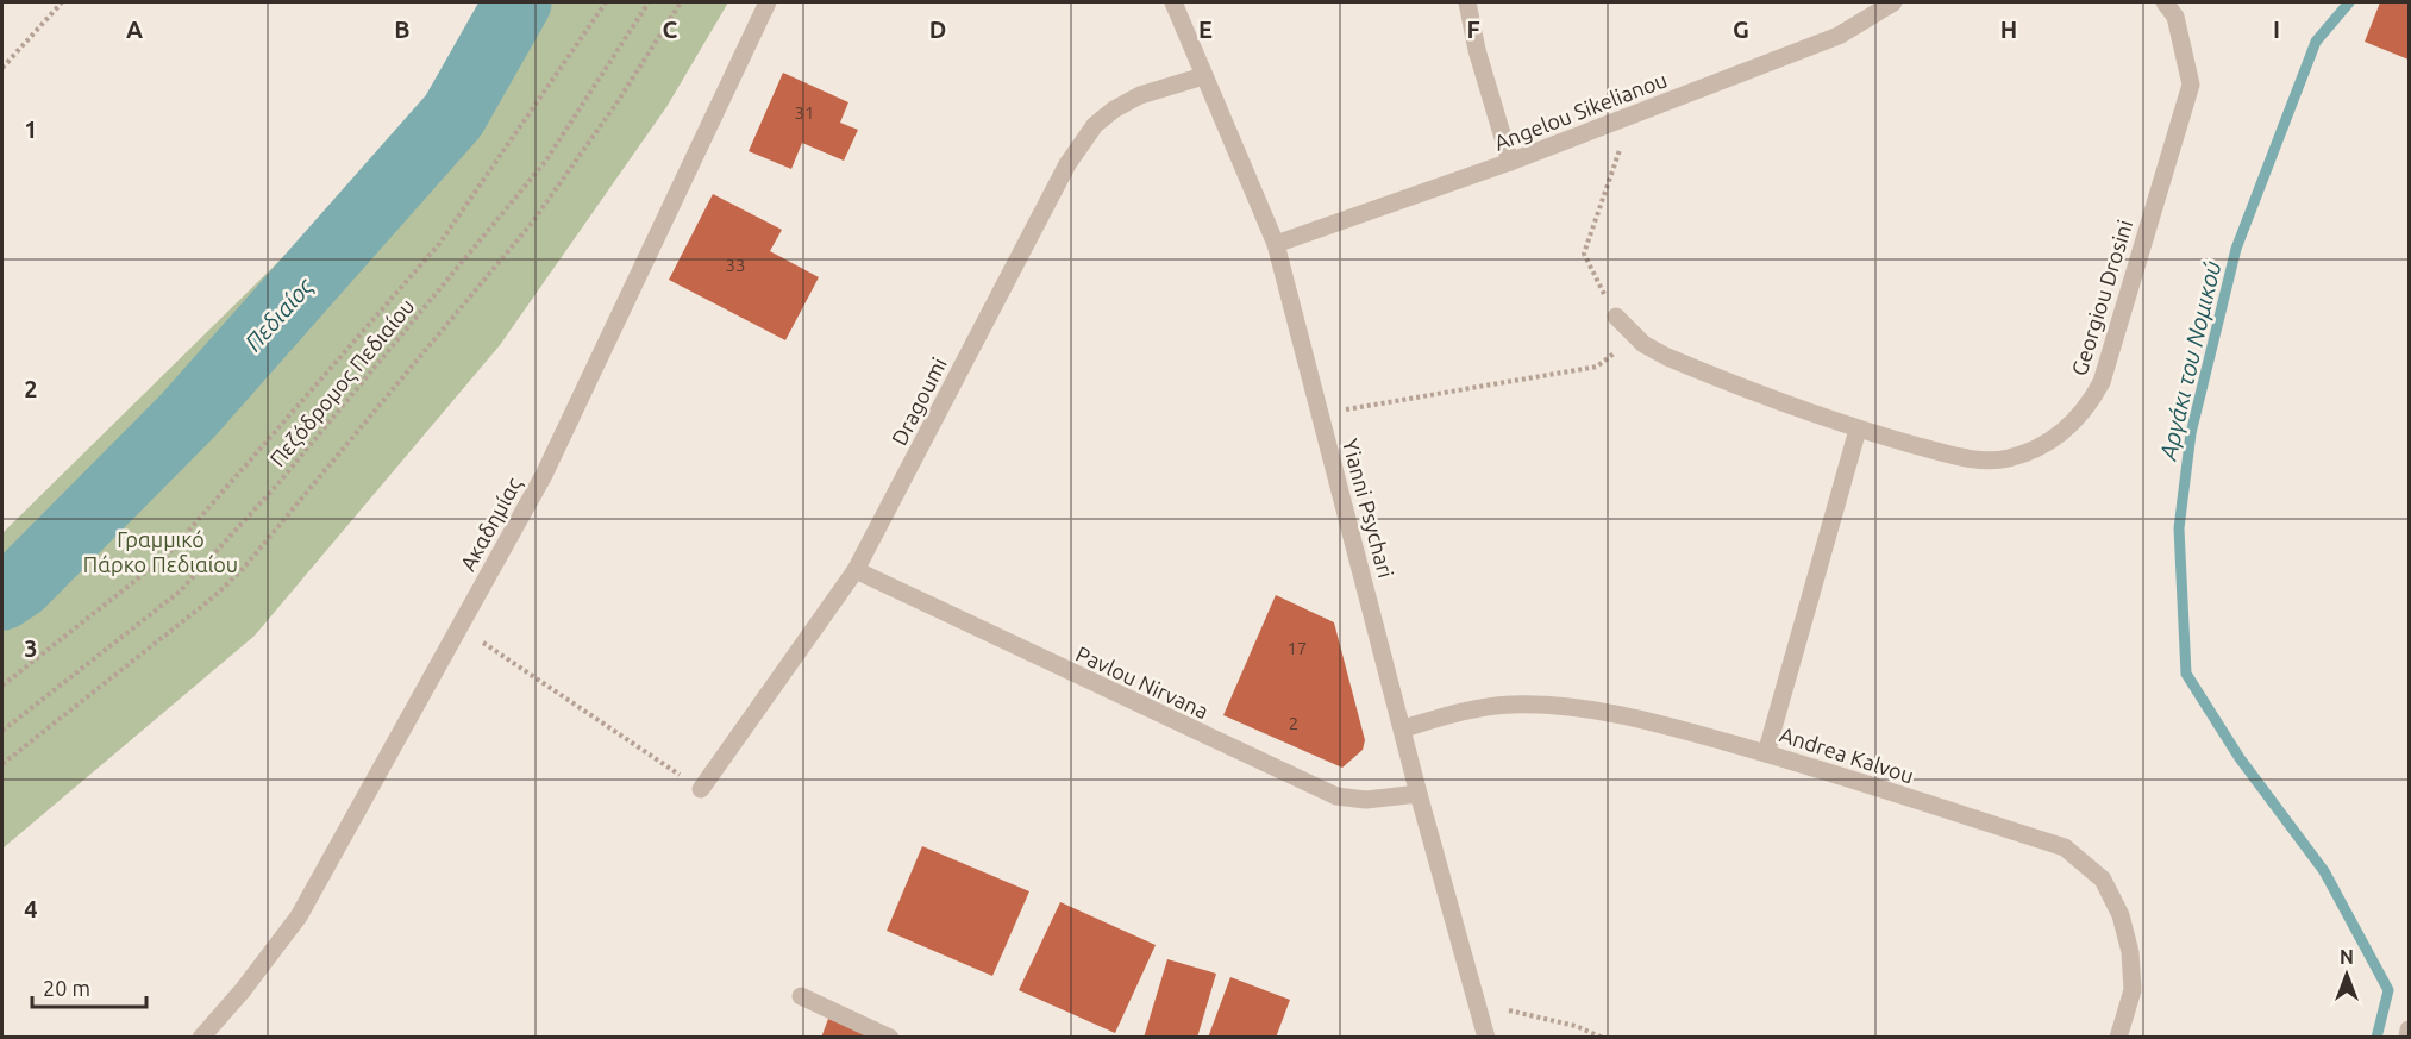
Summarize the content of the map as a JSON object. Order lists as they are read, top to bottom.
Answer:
{
  "streets": {
    "street": [
      "Angelou Sikelianou",
      "Georgiou Drosini",
      "Dragoumi",
      "Yianni Psychari",
      "Ακαδημίας",
      "Pavlou Nirvana",
      "Andrea Kalvou"
    ],
    "path": ["Πεζόδρομος Πεδιαίου"]
  },
  "crossings": [
    ["Angelou Sikelianou", "Yianni Psychari"],
    ["Dragoumi", "Yianni Psychari"],
    ["Dragoumi", "Pavlou Nirvana"],
    ["Yianni Psychari", "Pavlou Nirvana"],
    ["Yianni Psychari", "Andrea Kalvou"]
  ],
  "water": ["Πεδιαίος", "Αργάκι του Νομικού"],
  "parks": ["Γραμμικό Πάρκο Πεδιαίου"],
  "house_numbers": [
    "31",
    "33",
    "17",
    "2"
  ],
  "scale_bar": "20 m",
  "north": "top",
  "grid": {
    "columns": [
      "A",
      "B",
      "C",
      "D",
      "E",
      "F",
      "G",
      "H",
      "I"
    ],
    "rows": [
      "1",
      "2",
      "3",
      "4"
    ]
  }
}
